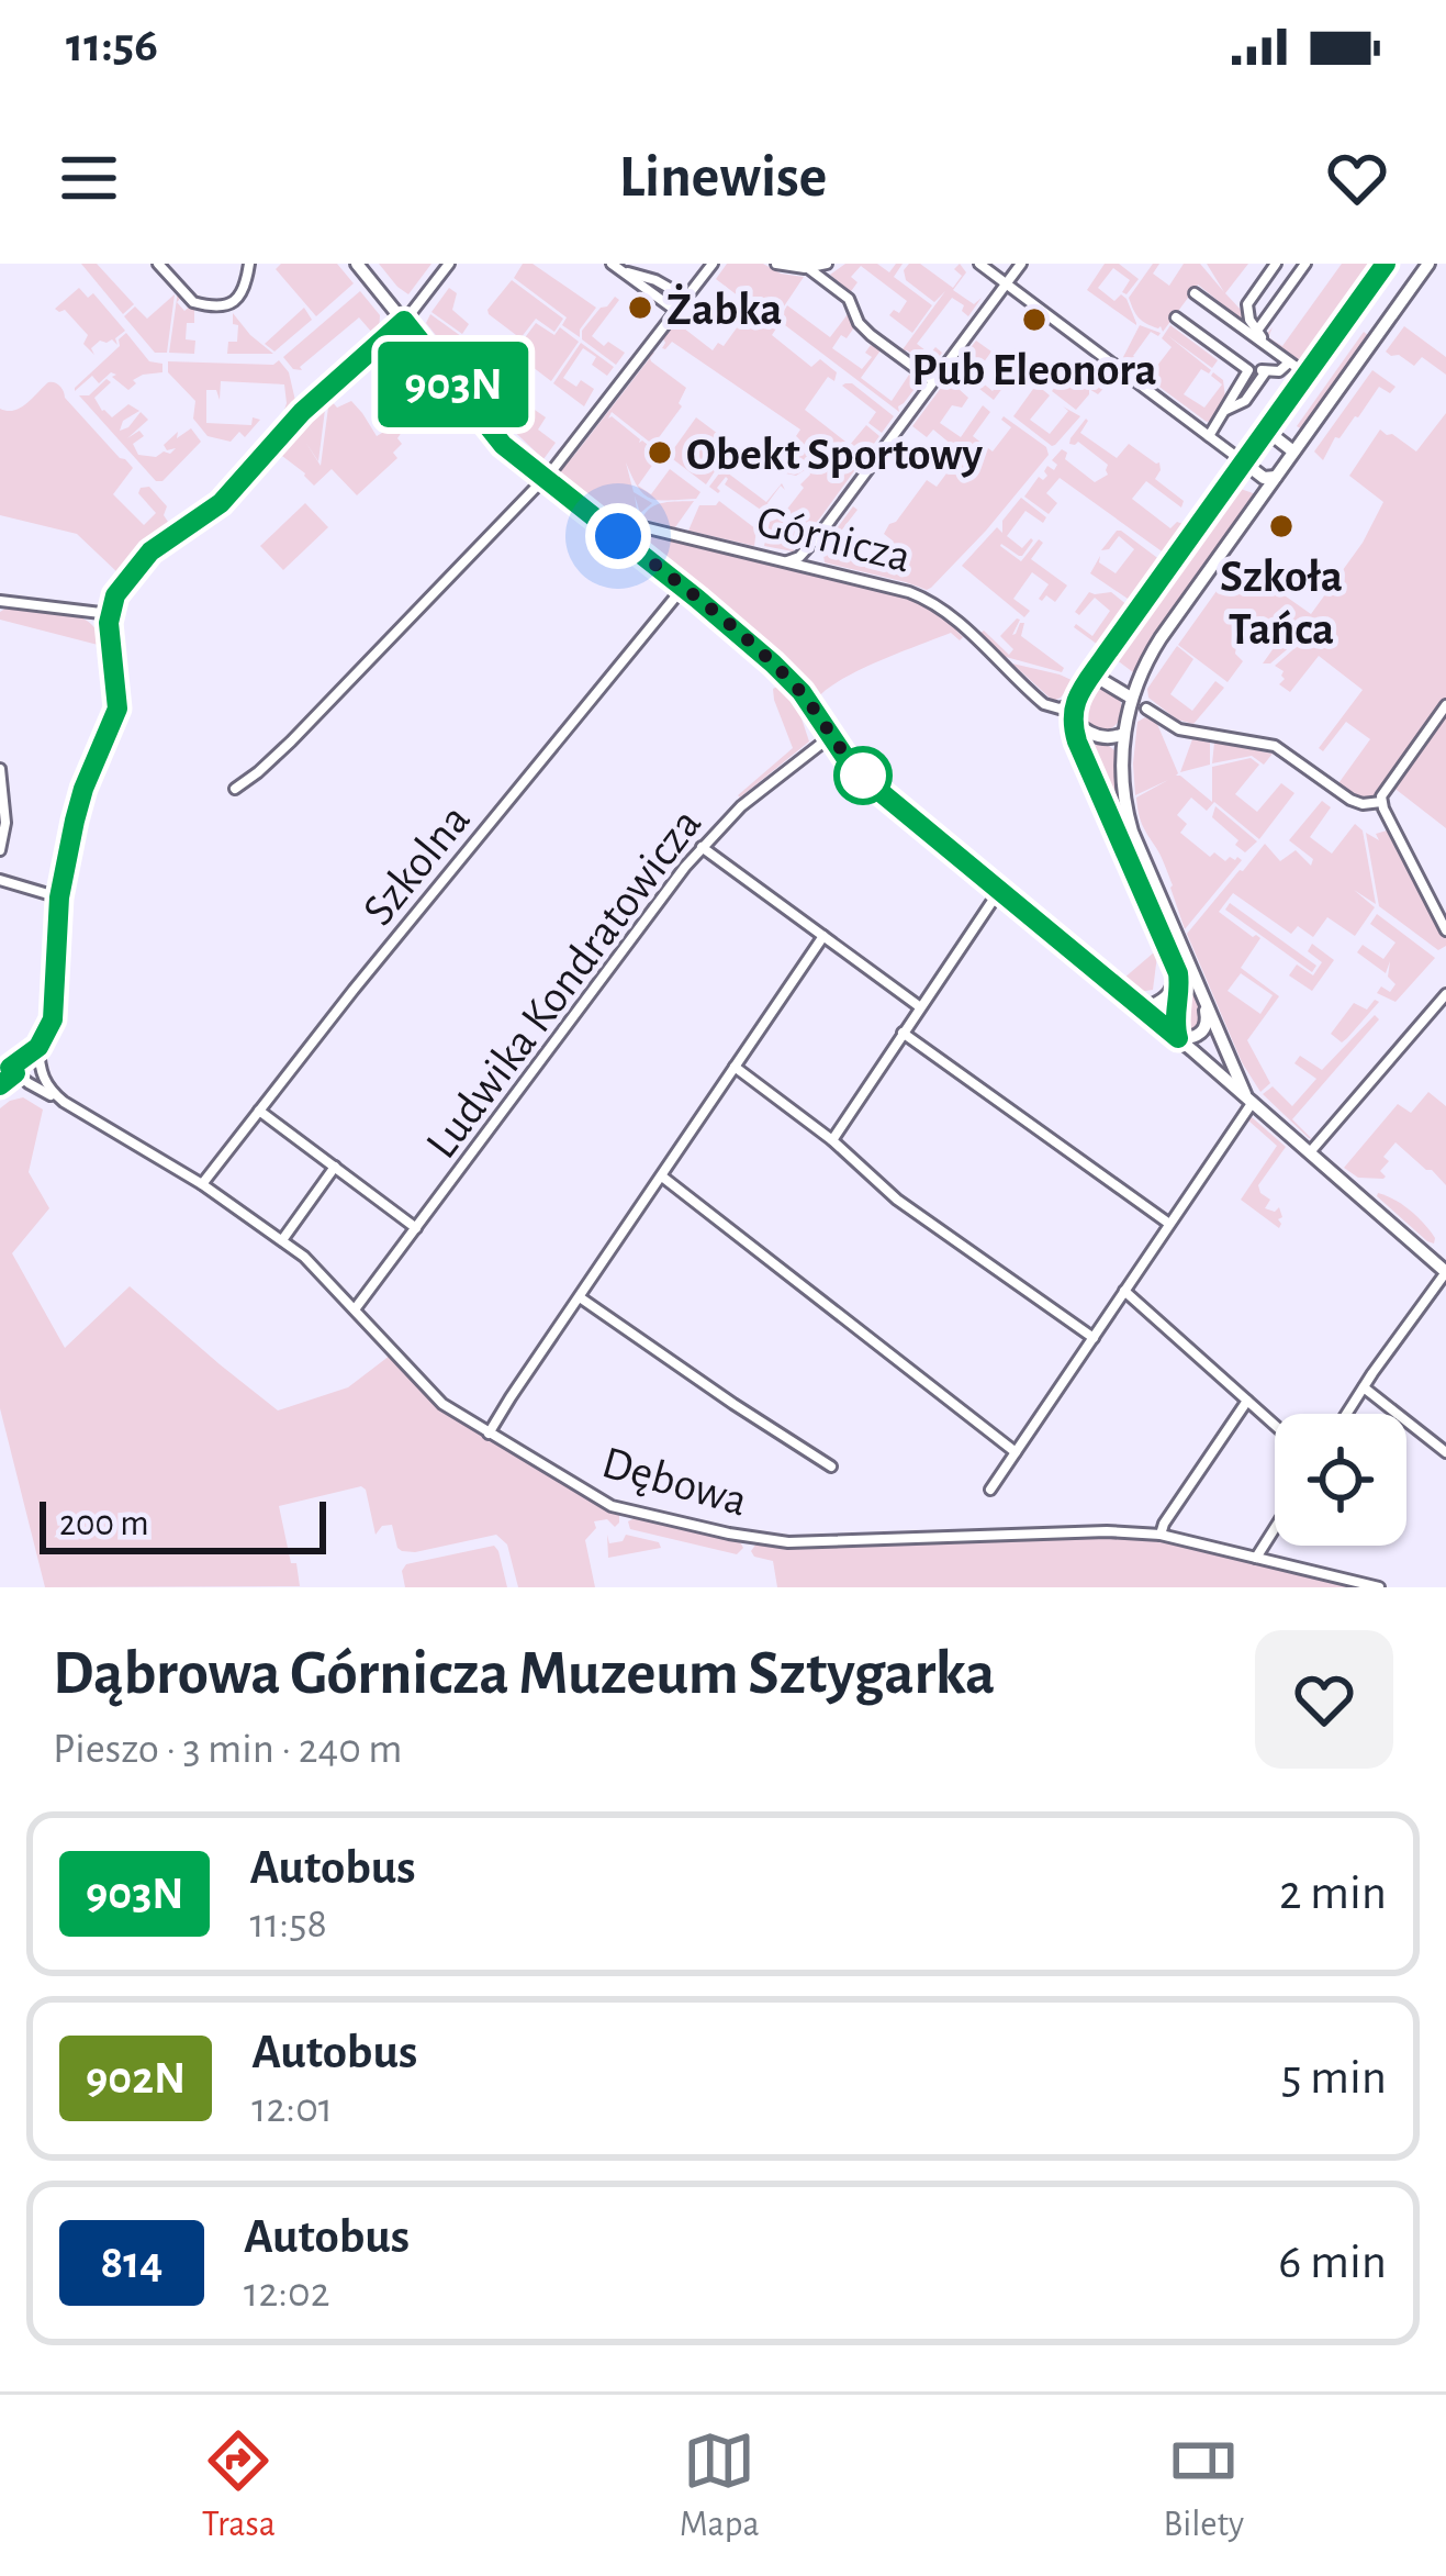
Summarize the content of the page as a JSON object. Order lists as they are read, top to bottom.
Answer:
{
  "streets": {
    "street": [
      "Górnicza",
      "Szkolna",
      "Ludwika Kondratowicza",
      "Dębowa"
    ]
  },
  "crossings": [
    ["Szkolna", "Dębowa"],
    ["Ludwika Kondratowicza", "Dębowa"]
  ],
  "places": [
    "Żabka",
    "Pub Eleonora",
    "Obekt Sportowy",
    "Szkoła Tańca"
  ],
  "lines": ["bus line 903N"],
  "scale_bar": "200 m",
  "page": {
    "status": "11:56",
    "header": "Linewise",
    "on_map": "903N",
    "scale": "200 m",
    "heading": ["Dąbrowa Górnicza Muzeum Sztygarka", "Pieszo · 3 min · 240 m"],
    "list": [
      {
        "mark": "903N",
        "name": "Autobus",
        "note": "11:58",
        "value": "2 min"
      },
      {
        "mark": "902N",
        "name": "Autobus",
        "note": "12:01",
        "value": "5 min"
      },
      {
        "mark": "814",
        "name": "Autobus",
        "note": "12:02",
        "value": "6 min"
      }
    ],
    "tabs": ["Trasa", "Mapa", "Bilety"]
  }
}
